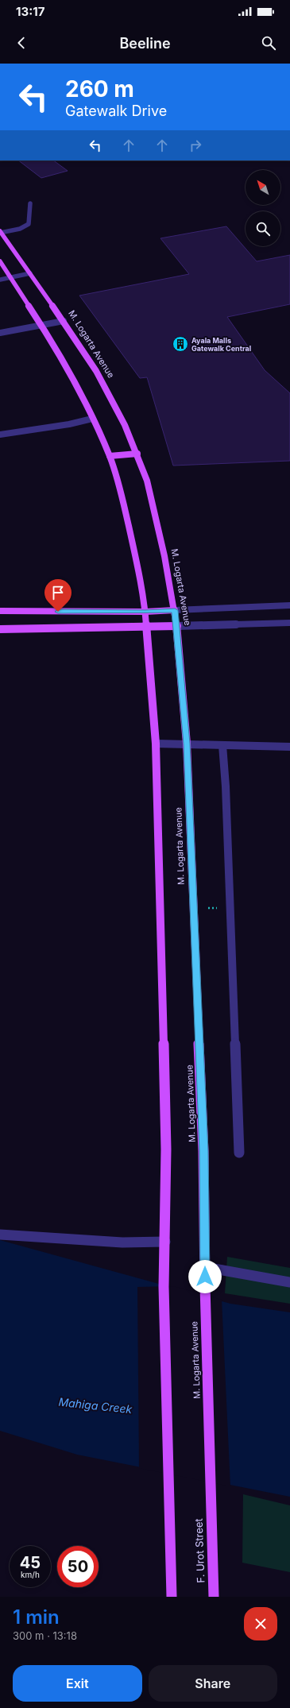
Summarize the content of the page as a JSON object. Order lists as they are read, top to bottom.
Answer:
{
  "streets": {
    "main road": ["M. Logarta Avenue", "F. Urot Street"]
  },
  "crossings": [
    ["M. Logarta Avenue", "F. Urot Street"]
  ],
  "water": ["Mahiga Creek"],
  "places": {
    "building": ["Ayala Malls Gatewalk Central"]
  },
  "north": "top left",
  "page": {
    "status": "13:17",
    "header": "Beeline",
    "turn": ["260 m", "Gatewalk Drive"],
    "speed": "45 km/h",
    "limit": "50",
    "heading": ["1 min", "300 m · 13:18"],
    "buttons": ["Exit", "Share"]
  }
}
